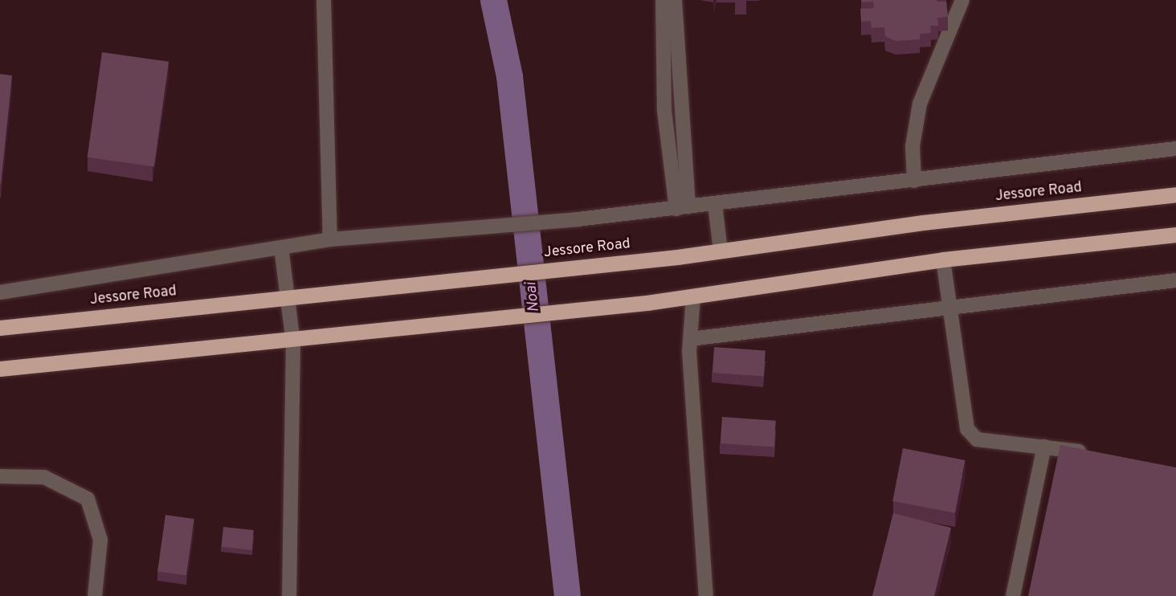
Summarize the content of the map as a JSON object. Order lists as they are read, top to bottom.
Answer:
{
  "streets": {
    "highway": ["Jessore Road"]
  },
  "water": ["Noai"]
}
